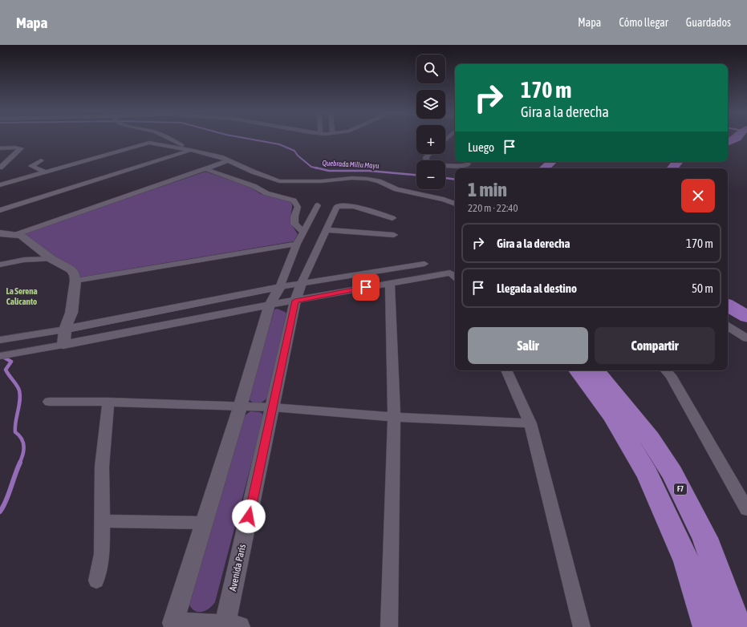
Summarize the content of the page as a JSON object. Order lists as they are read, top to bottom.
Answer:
{
  "streets": {
    "highway": ["F7"],
    "street": ["Avenida París"]
  },
  "districts": ["La Serena Calicanto"],
  "water": ["Quebrada Millu Mayu"],
  "page": {
    "header": "Mapa",
    "nav": ["Mapa", "Cómo llegar", "Guardados"],
    "map_buttons": ["+", "−"],
    "turn": ["170 m", "Gira a la derecha"],
    "then": "Luego",
    "heading": ["1 min", "220 m · 22:40"],
    "list": [
      {
        "name": "Gira a la derecha",
        "value": "170 m"
      },
      {
        "name": "Llegada al destino",
        "value": "50 m"
      }
    ],
    "buttons": ["Salir", "Compartir"]
  }
}
